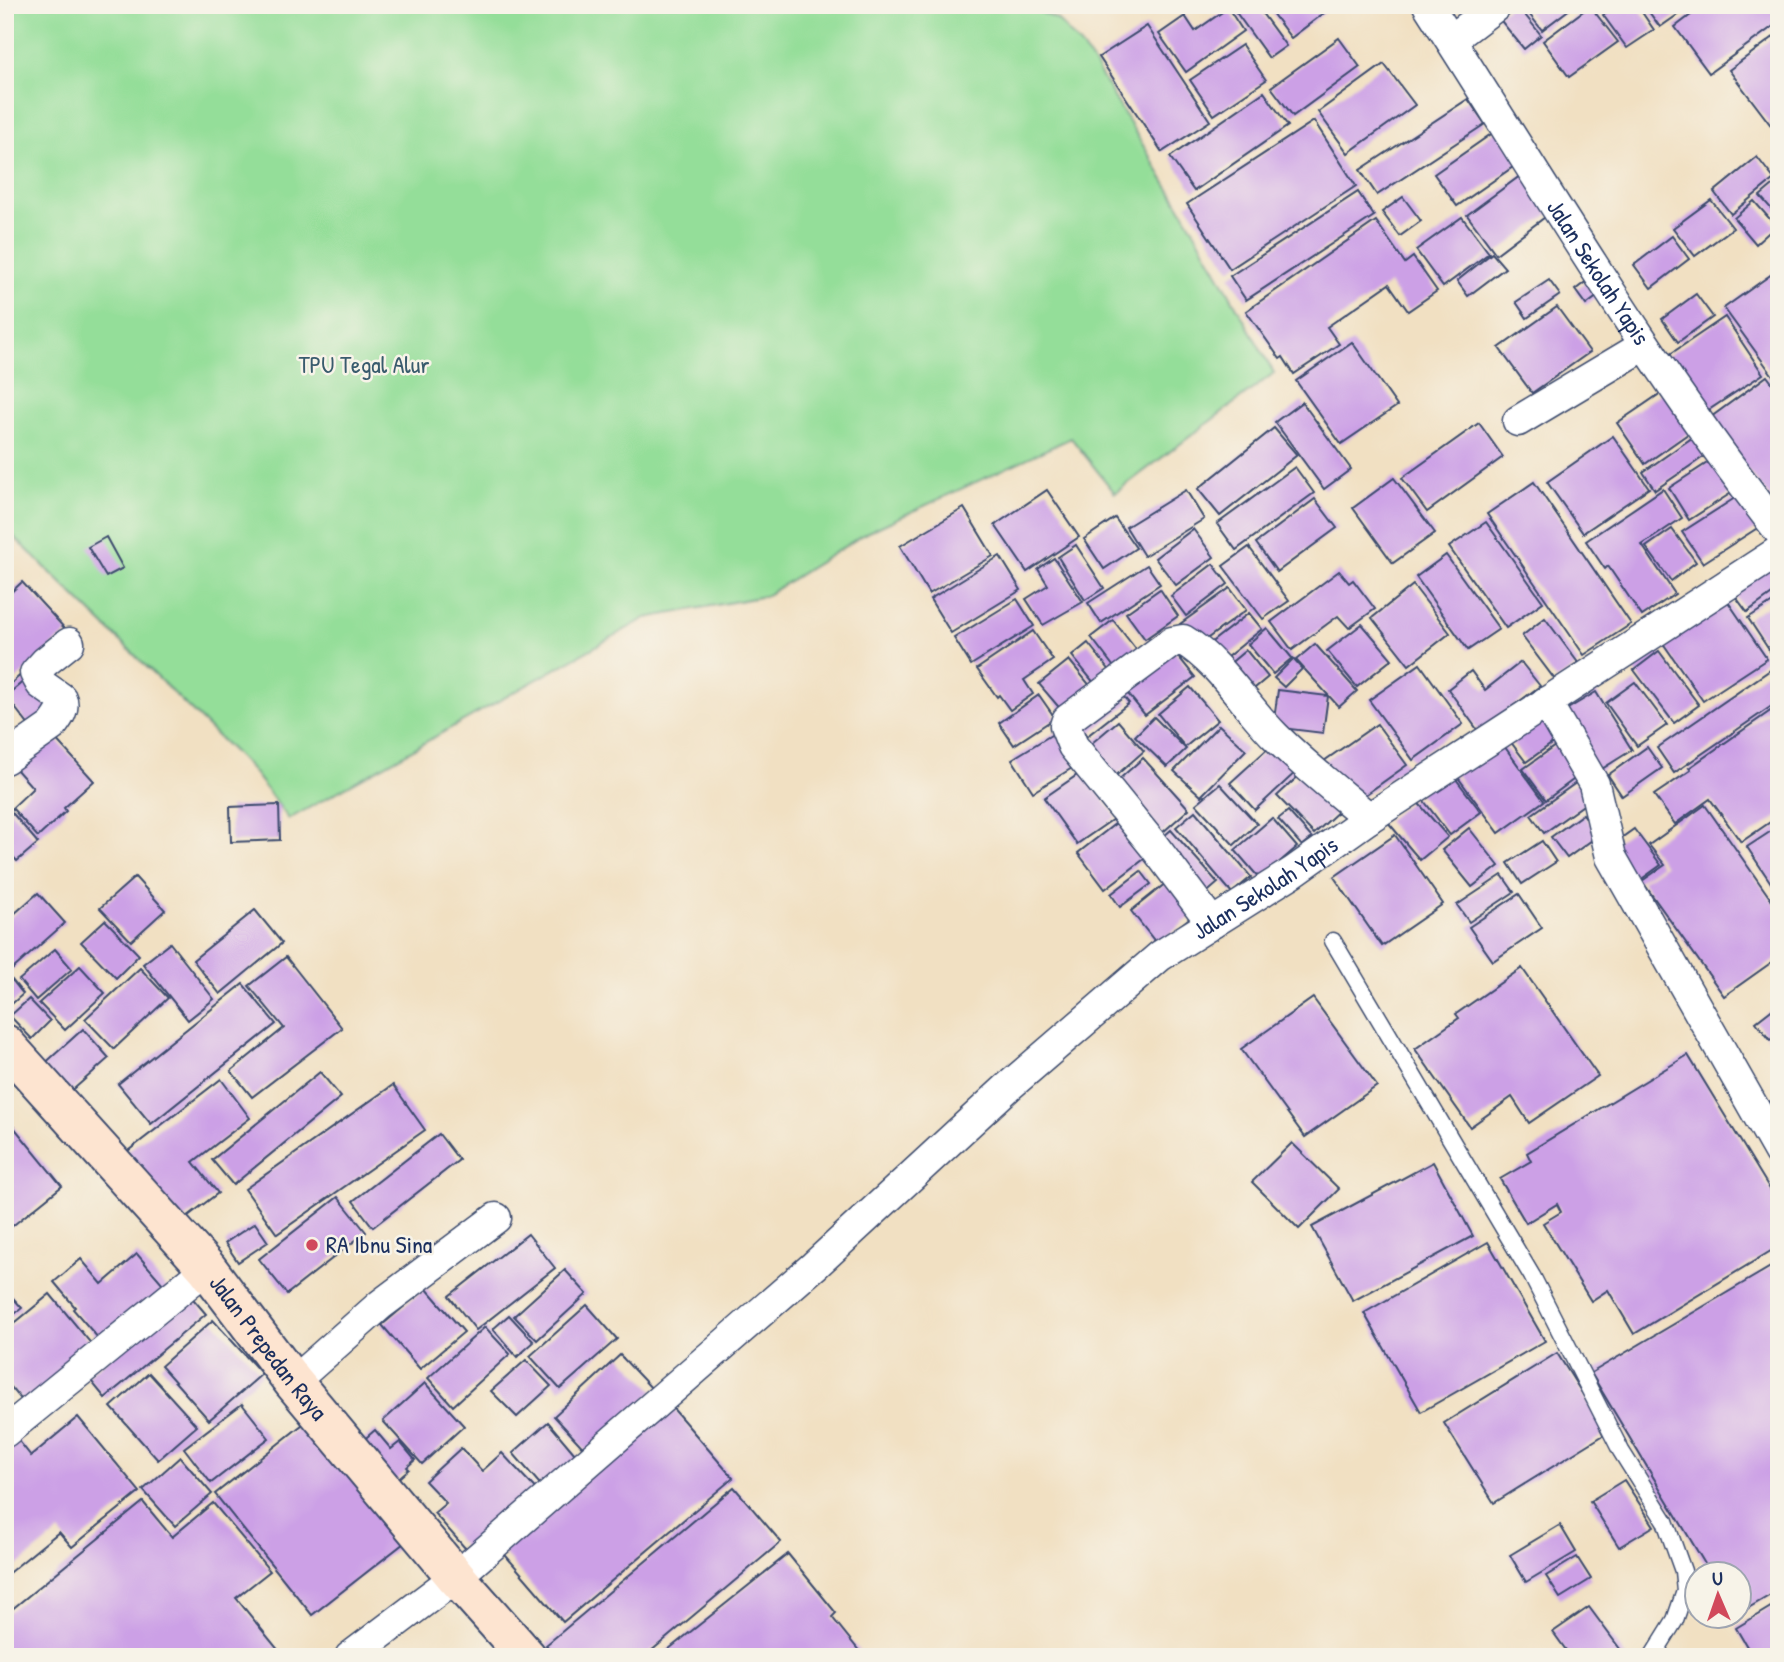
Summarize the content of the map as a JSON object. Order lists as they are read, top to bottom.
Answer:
{
  "streets": {
    "street": ["Jalan Sekolah Yapis", "Jalan Prepedan Raya"]
  },
  "crossings": [
    ["Jalan Sekolah Yapis", "Jalan Prepedan Raya"]
  ],
  "parks": ["TPU Tegal Alur"],
  "places": ["RA Ibnu Sina"],
  "north": "top"
}
